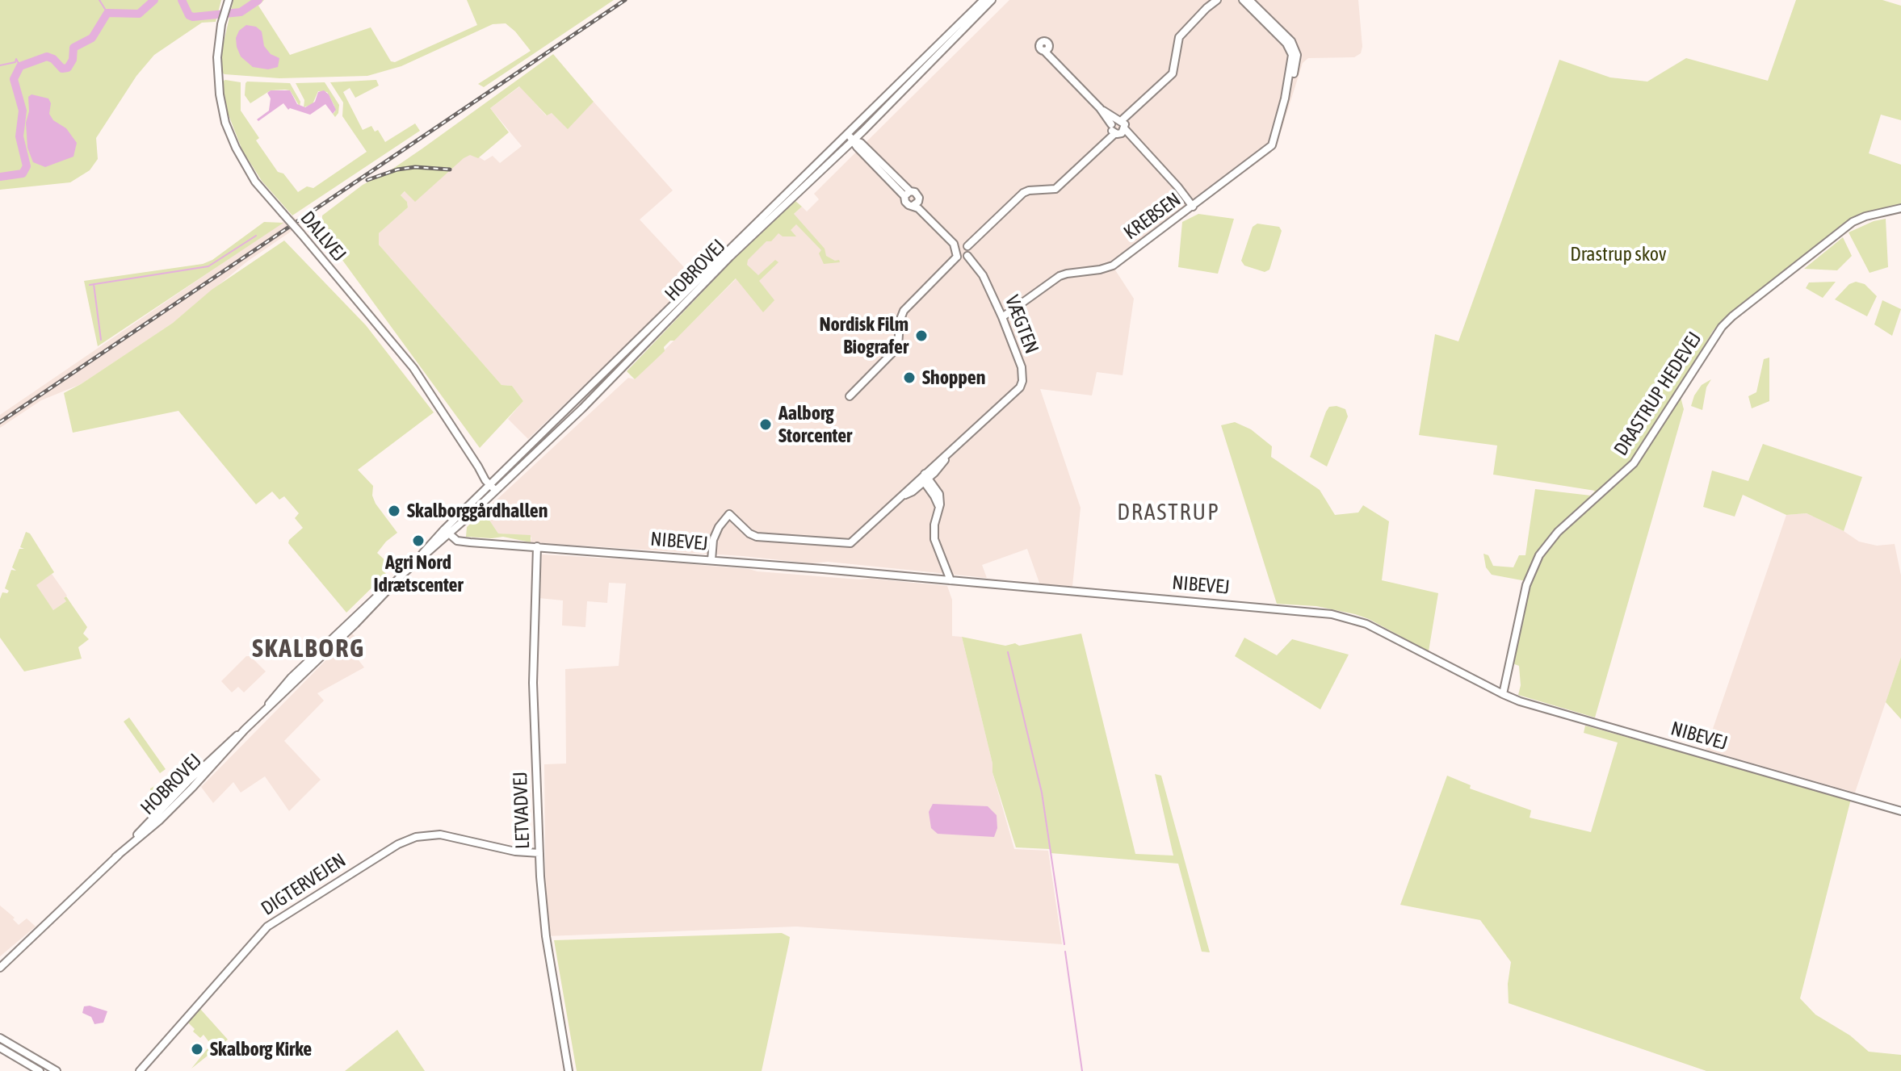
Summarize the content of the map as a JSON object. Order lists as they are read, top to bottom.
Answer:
{
  "streets": {
    "street": [
      "KREBSEN",
      "DALLVEJ",
      "HOBROVEJ",
      "VÆGTEN",
      "DRASTRUP HEDEVEJ",
      "NIBEVEJ",
      "LETVADVEJ",
      "DIGTERVEJEN"
    ]
  },
  "crossings": [
    ["KREBSEN", "VÆGTEN"],
    ["DALLVEJ", "HOBROVEJ"],
    ["HOBROVEJ", "NIBEVEJ"],
    ["DRASTRUP HEDEVEJ", "NIBEVEJ"],
    ["NIBEVEJ", "LETVADVEJ"],
    ["LETVADVEJ", "DIGTERVEJEN"]
  ],
  "districts": ["DRASTRUP", "SKALBORG"],
  "parks": ["Drastrup skov"],
  "places": [
    "Nordisk Film Biografer",
    "Shoppen",
    "Aalborg Storcenter",
    "Skalborggårdhallen",
    "Agri Nord Idrætscenter",
    "Skalborg Kirke"
  ]
}
